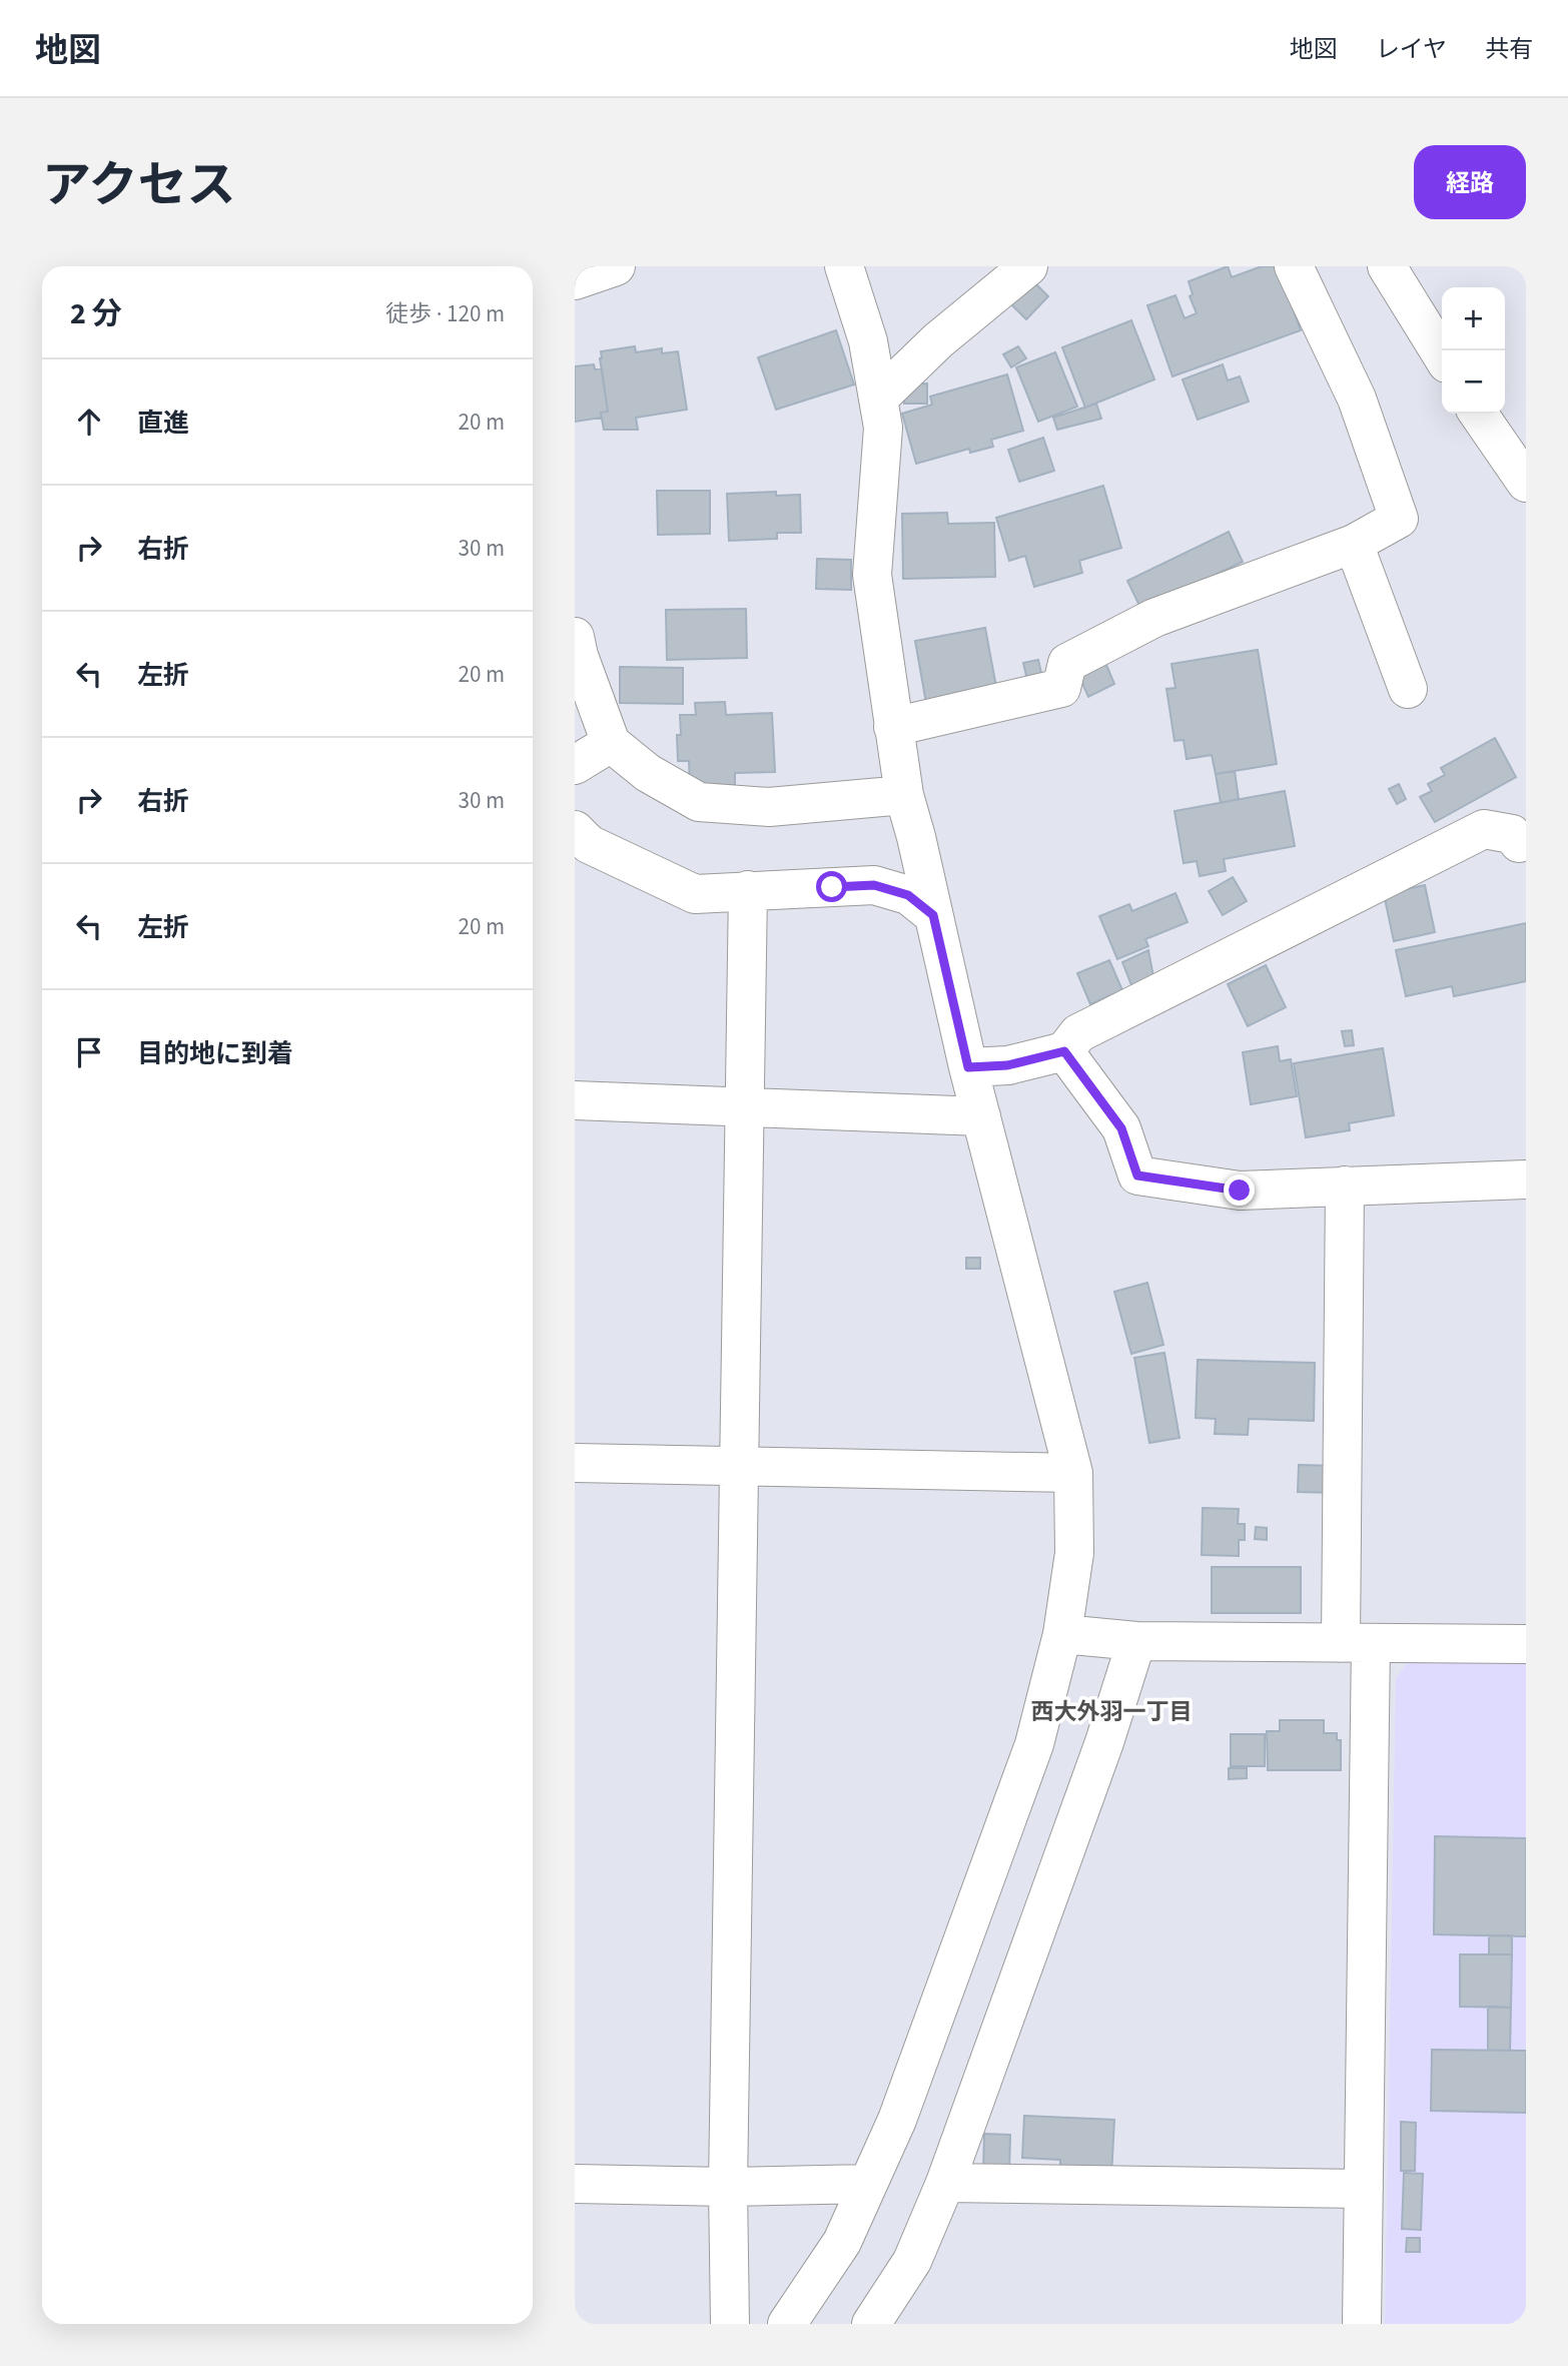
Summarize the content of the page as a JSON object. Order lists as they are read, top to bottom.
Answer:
{
  "districts": ["西大外羽一丁目"],
  "page": {
    "header": "地図",
    "nav": ["地図", "レイヤ", "共有"],
    "title": "アクセス",
    "buttons": "経路",
    "heading": ["2 分", "徒歩 · 120 m"],
    "map_buttons": ["+", "−"],
    "list": [
      ["直進", "20 m"],
      ["右折", "30 m"],
      ["左折", "20 m"],
      ["右折", "30 m"],
      ["左折", "20 m"],
      "目的地に到着"
    ]
  }
}
